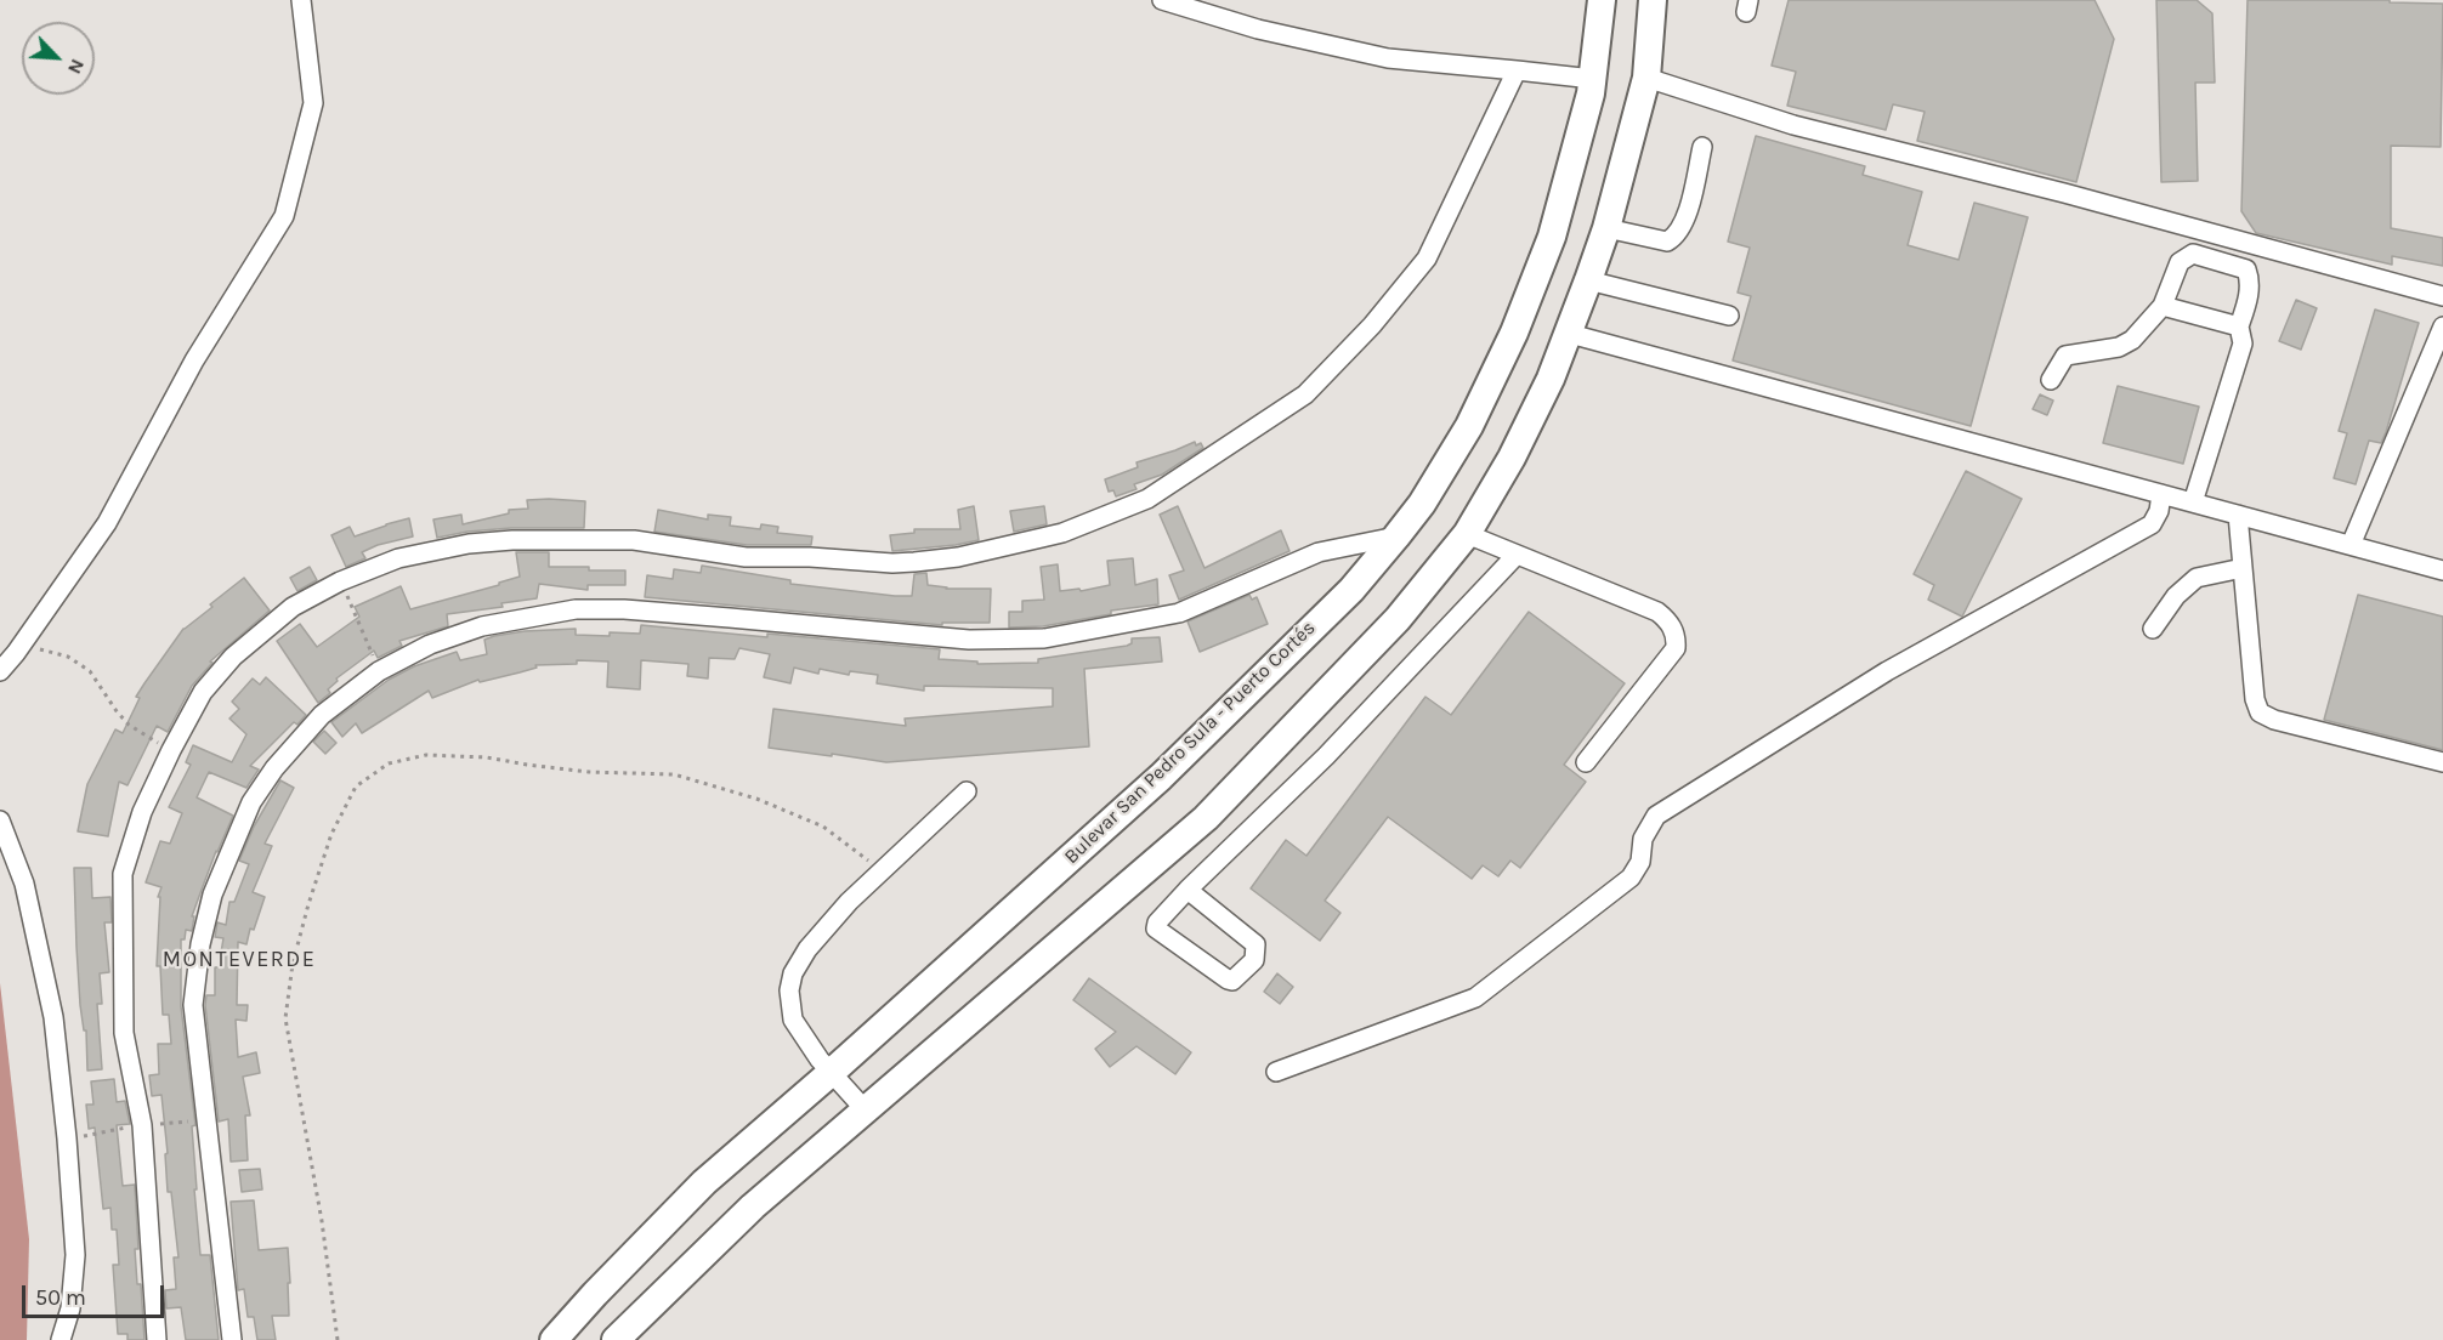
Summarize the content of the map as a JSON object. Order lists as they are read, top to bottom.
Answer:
{
  "streets": {
    "highway": ["Bulevar San Pedro Sula - Puerto Cortés"]
  },
  "districts": ["MONTEVERDE"],
  "scale_bar": "50 m",
  "north": "bottom right"
}
